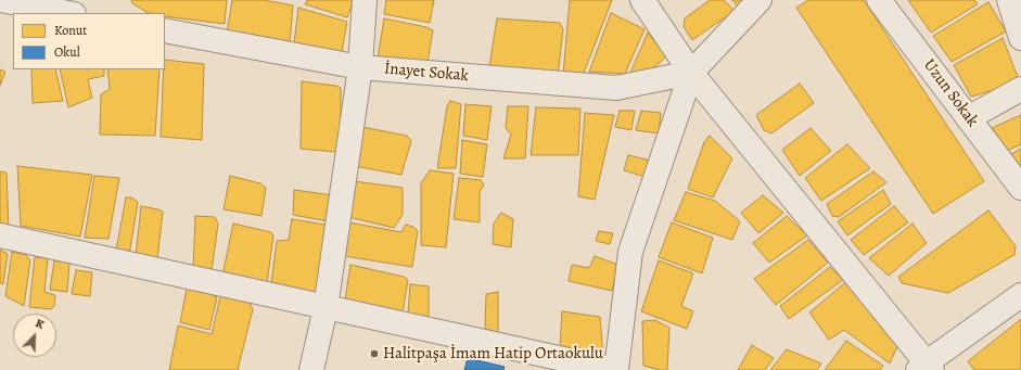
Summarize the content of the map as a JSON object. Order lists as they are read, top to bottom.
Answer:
{
  "streets": {
    "street": ["İnayet Sokak", "Uzun Sokak"]
  },
  "places": ["Halitpaşa İmam Hatip Ortaokulu"],
  "legend": ["Konut", "Okul"],
  "north": "top right"
}
